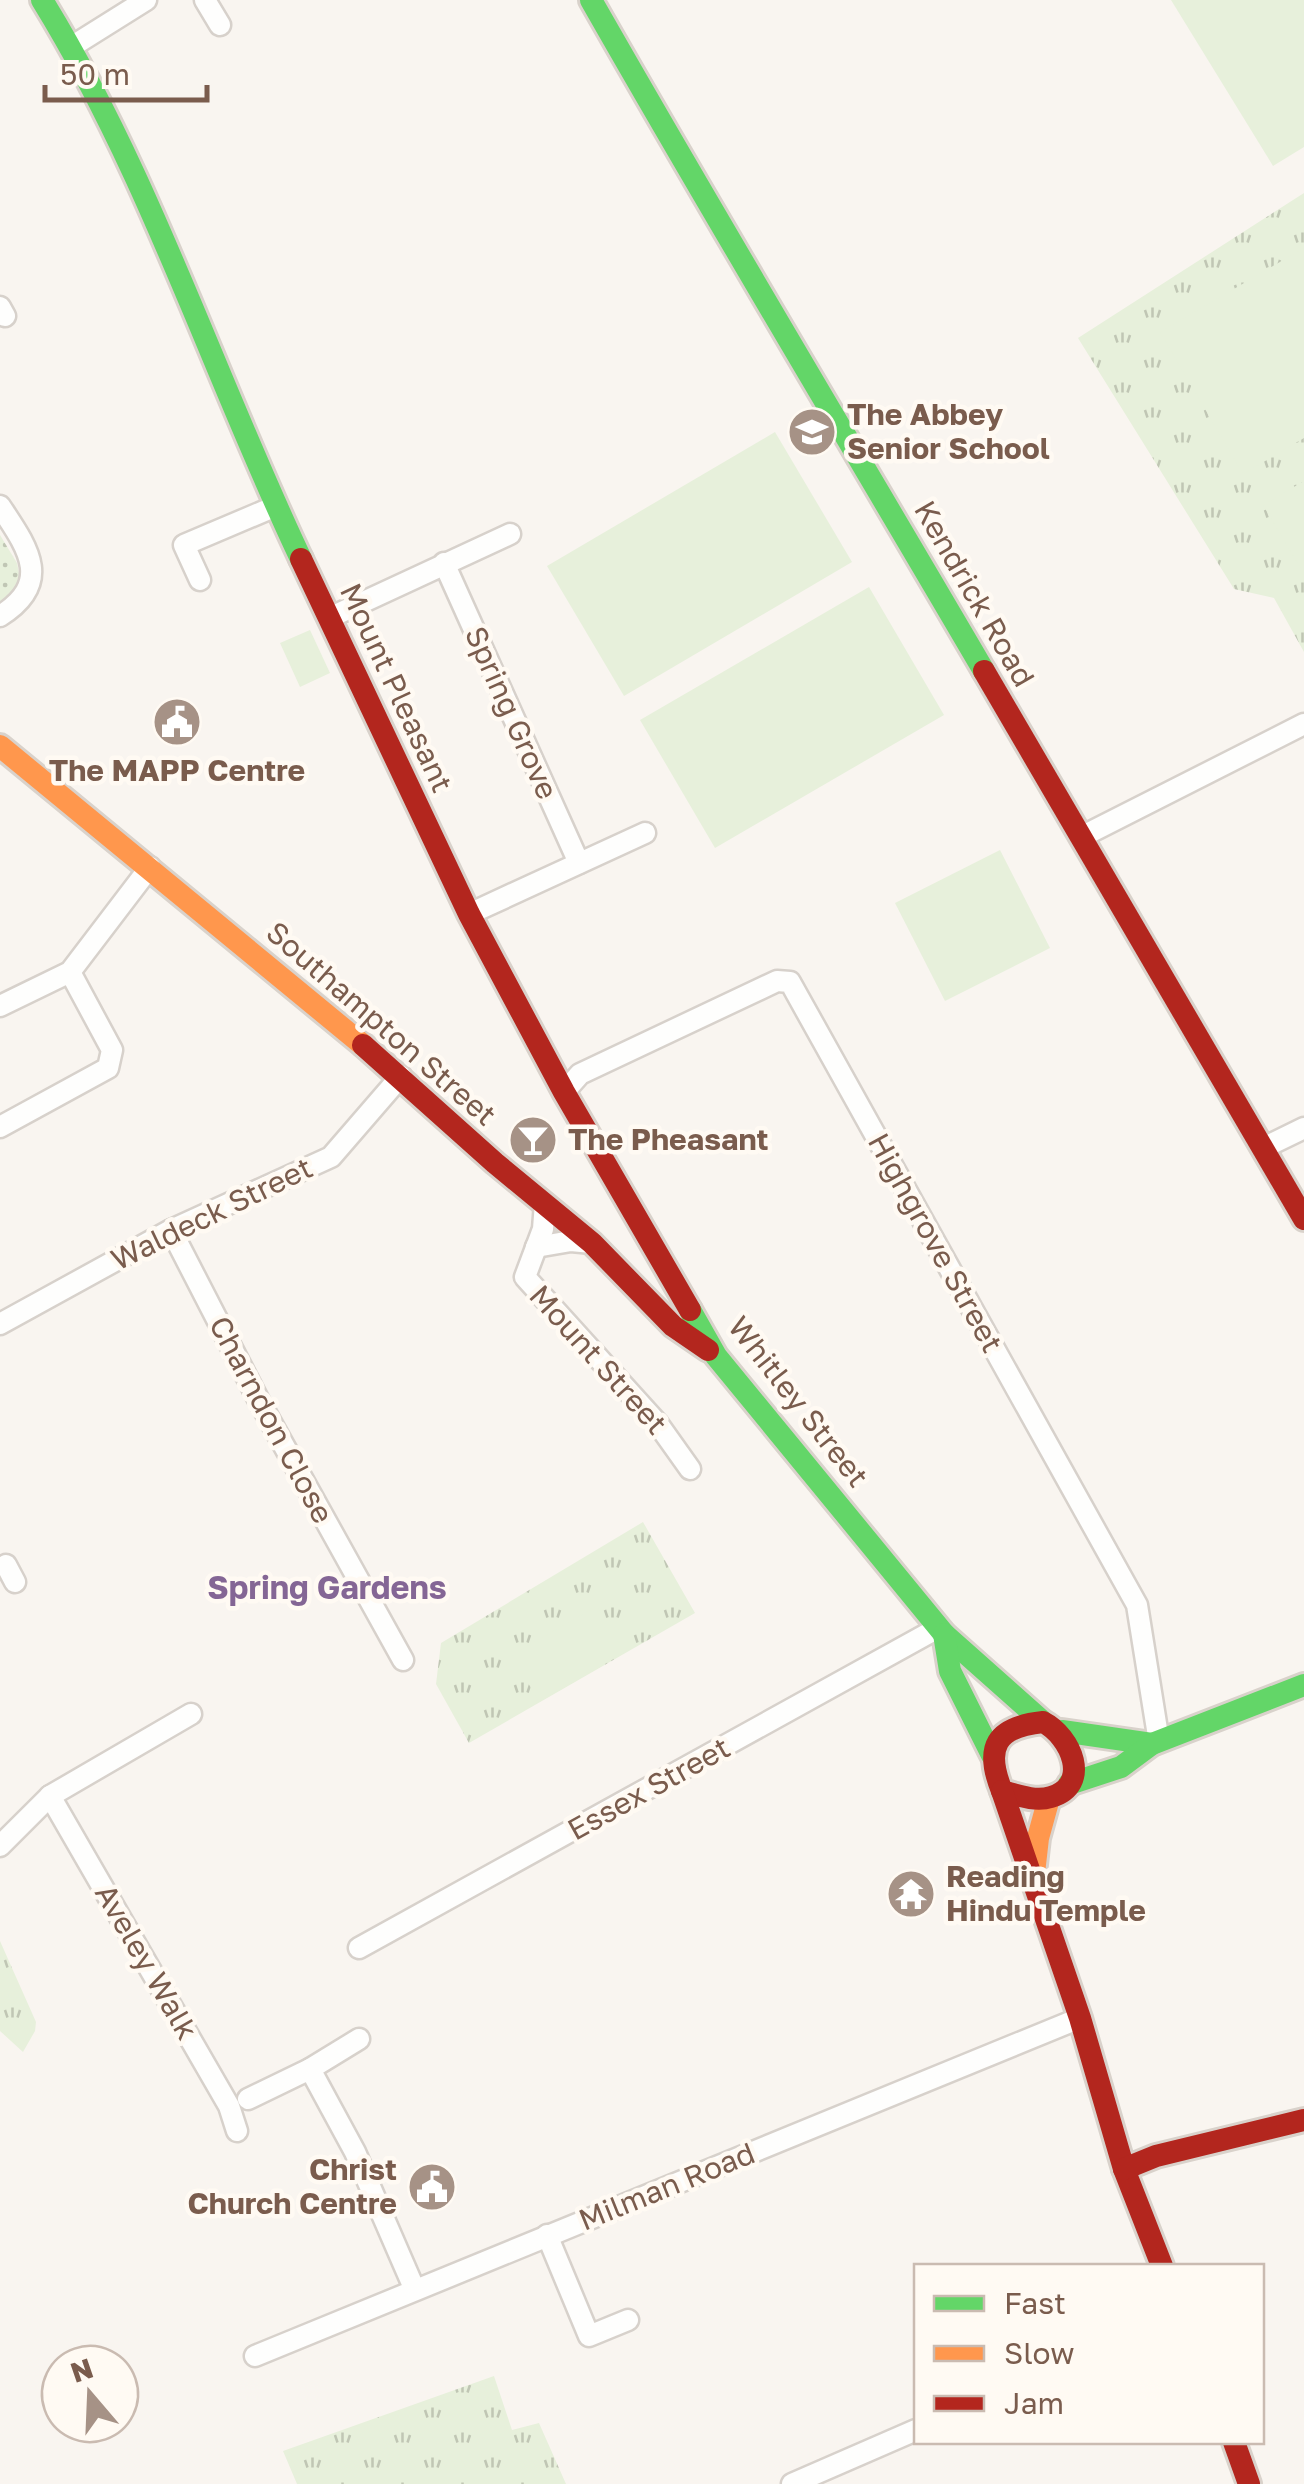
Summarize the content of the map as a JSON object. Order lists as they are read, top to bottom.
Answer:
{
  "streets": {
    "main road": [
      "Kendrick Road",
      "Mount Pleasant",
      "Southampton Street",
      "Whitley Street"
    ],
    "street": [
      "Spring Grove",
      "Waldeck Street",
      "Highgrove Street",
      "Mount Street",
      "Charndon Close",
      "Essex Street",
      "Aveley Walk",
      "Milman Road"
    ]
  },
  "crossings": [
    ["Mount Pleasant", "Highgrove Street"],
    ["Mount Pleasant", "Whitley Street"],
    ["Southampton Street", "Waldeck Street"],
    ["Southampton Street", "Mount Street"],
    ["Southampton Street", "Whitley Street"],
    ["Waldeck Street", "Charndon Close"],
    ["Highgrove Street", "Whitley Street"],
    ["Whitley Street", "Essex Street"]
  ],
  "districts": ["Spring Gardens"],
  "places": {
    "school or university": ["The Abbey Senior School"],
    "public building": ["The MAPP Centre", "Christ Church Centre"],
    "bar": ["The Pheasant"],
    "temple": ["Reading Hindu Temple"]
  },
  "legend": ["Fast", "Slow", "Jam"],
  "scale_bar": "50 m",
  "north": "top"
}
